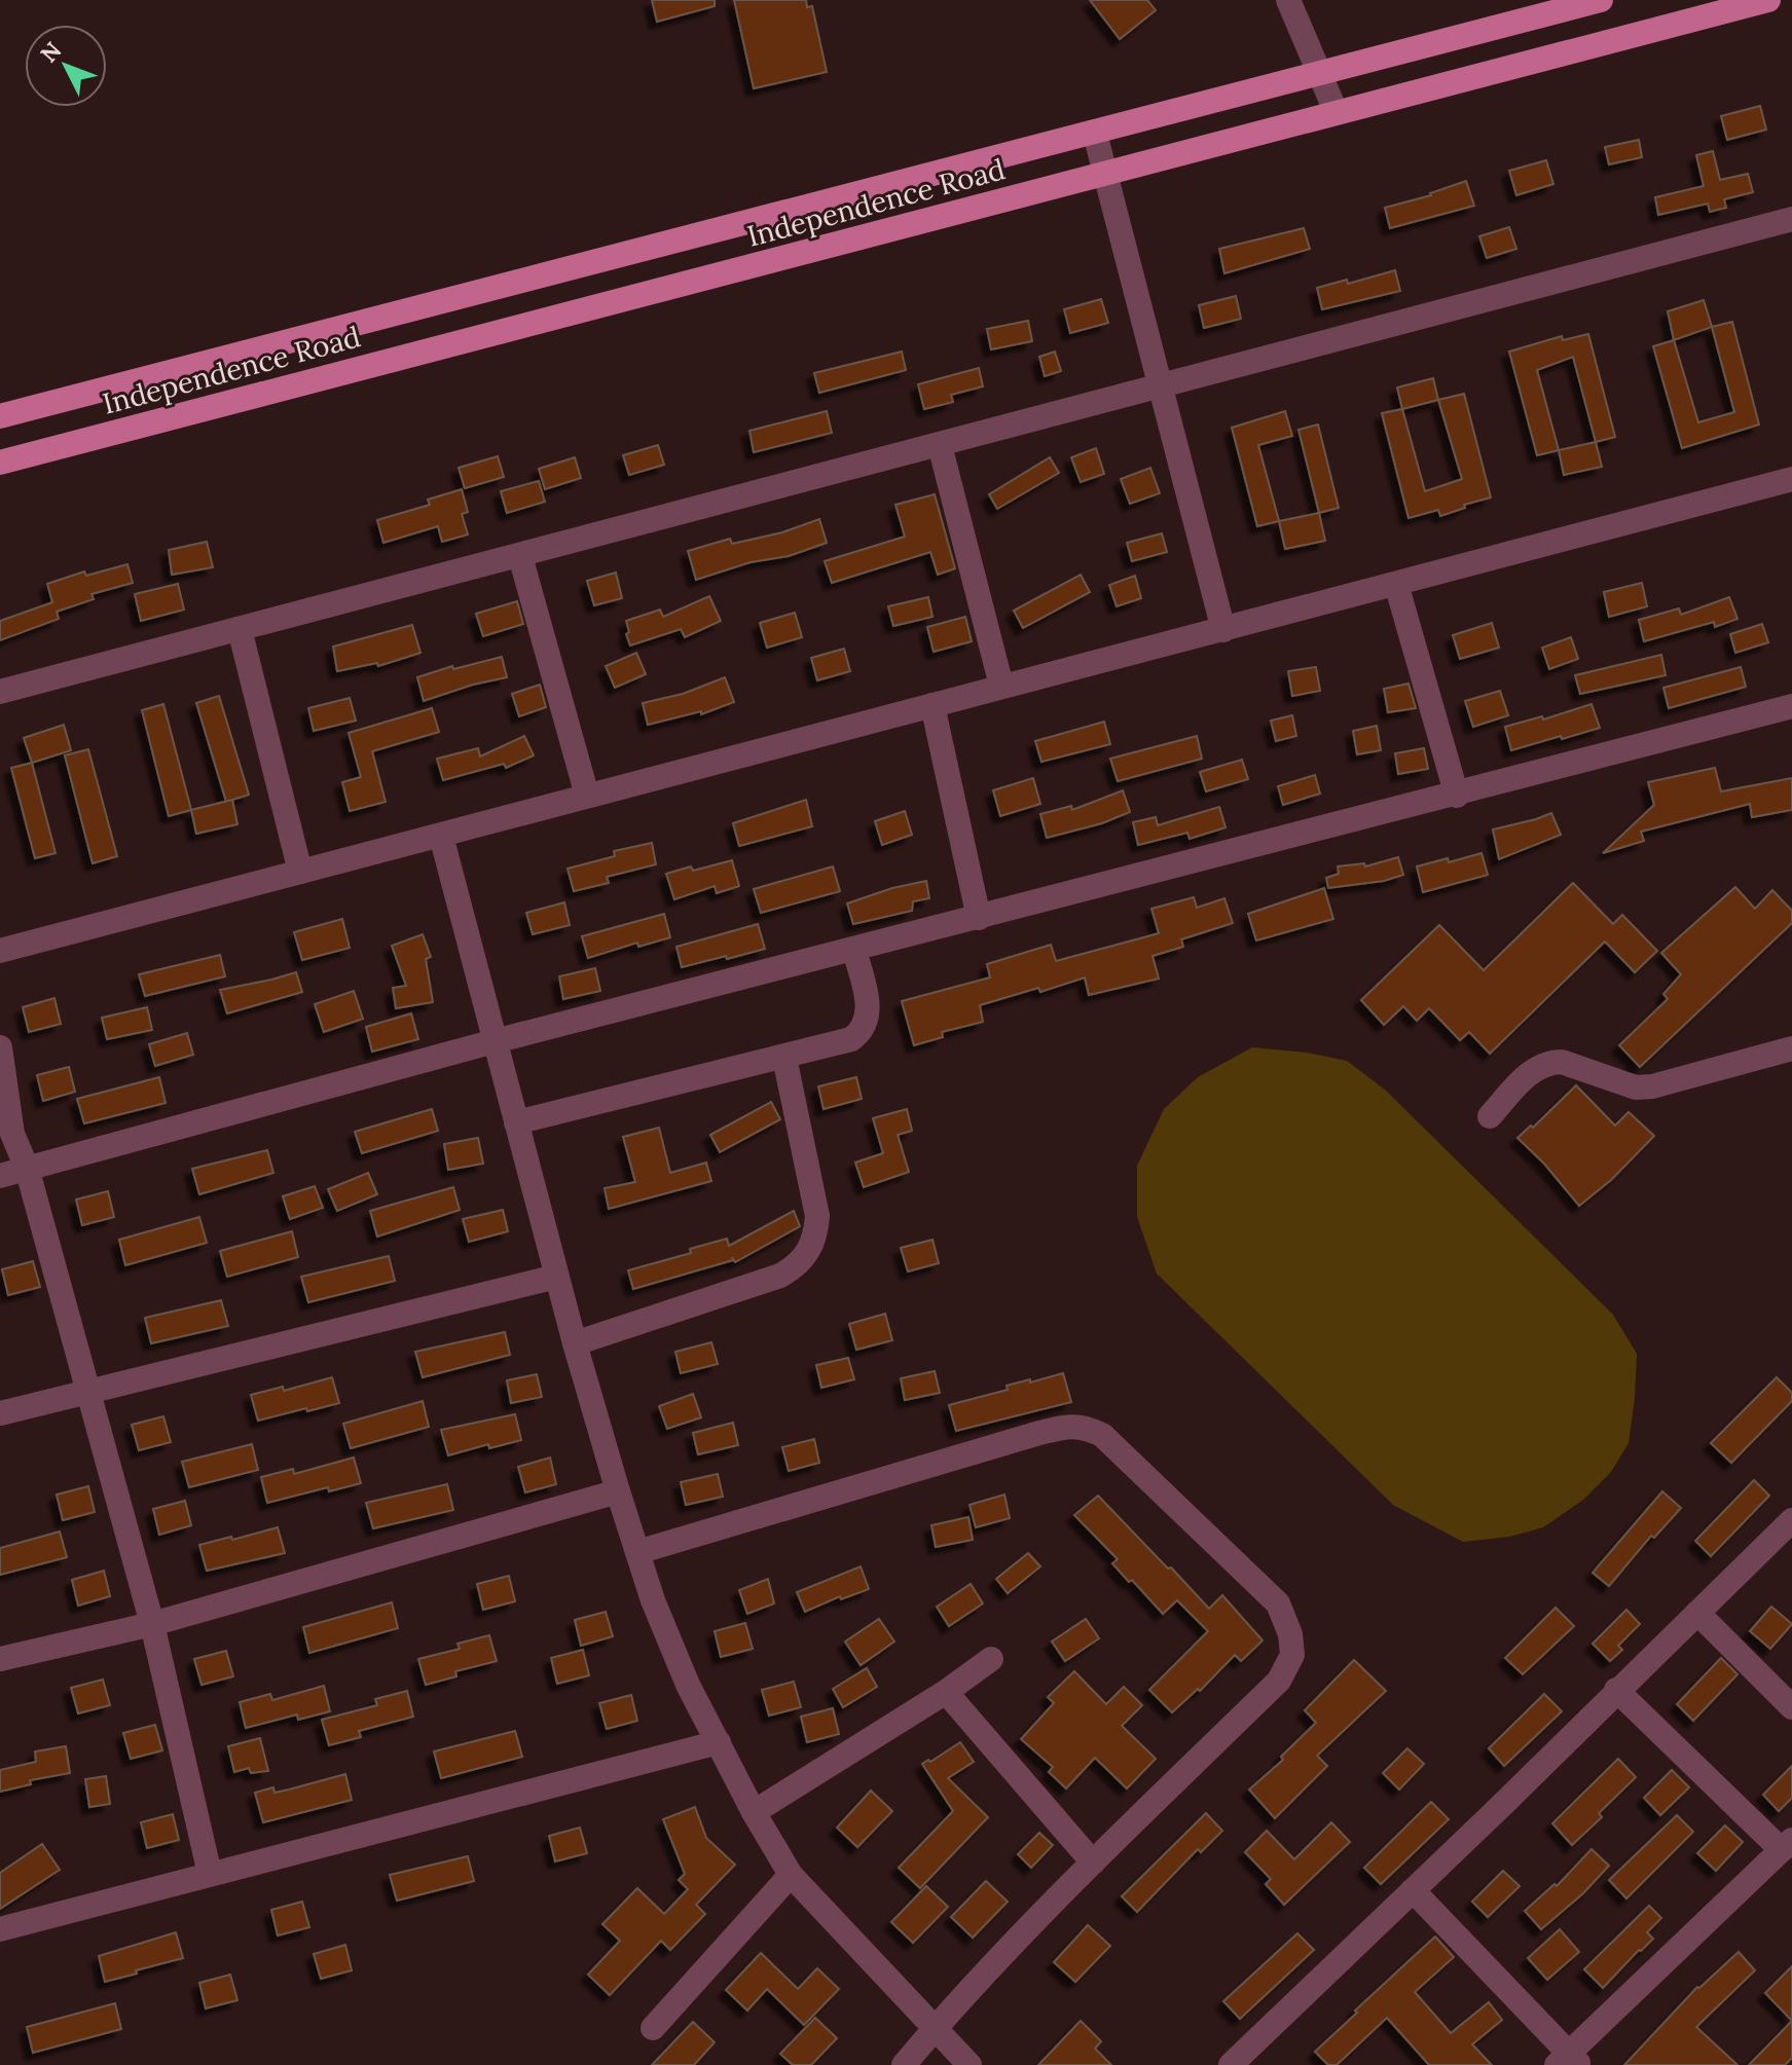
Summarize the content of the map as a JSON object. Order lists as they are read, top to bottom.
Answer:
{
  "streets": {
    "main road": ["Independence Road"]
  },
  "north": "top left"
}
